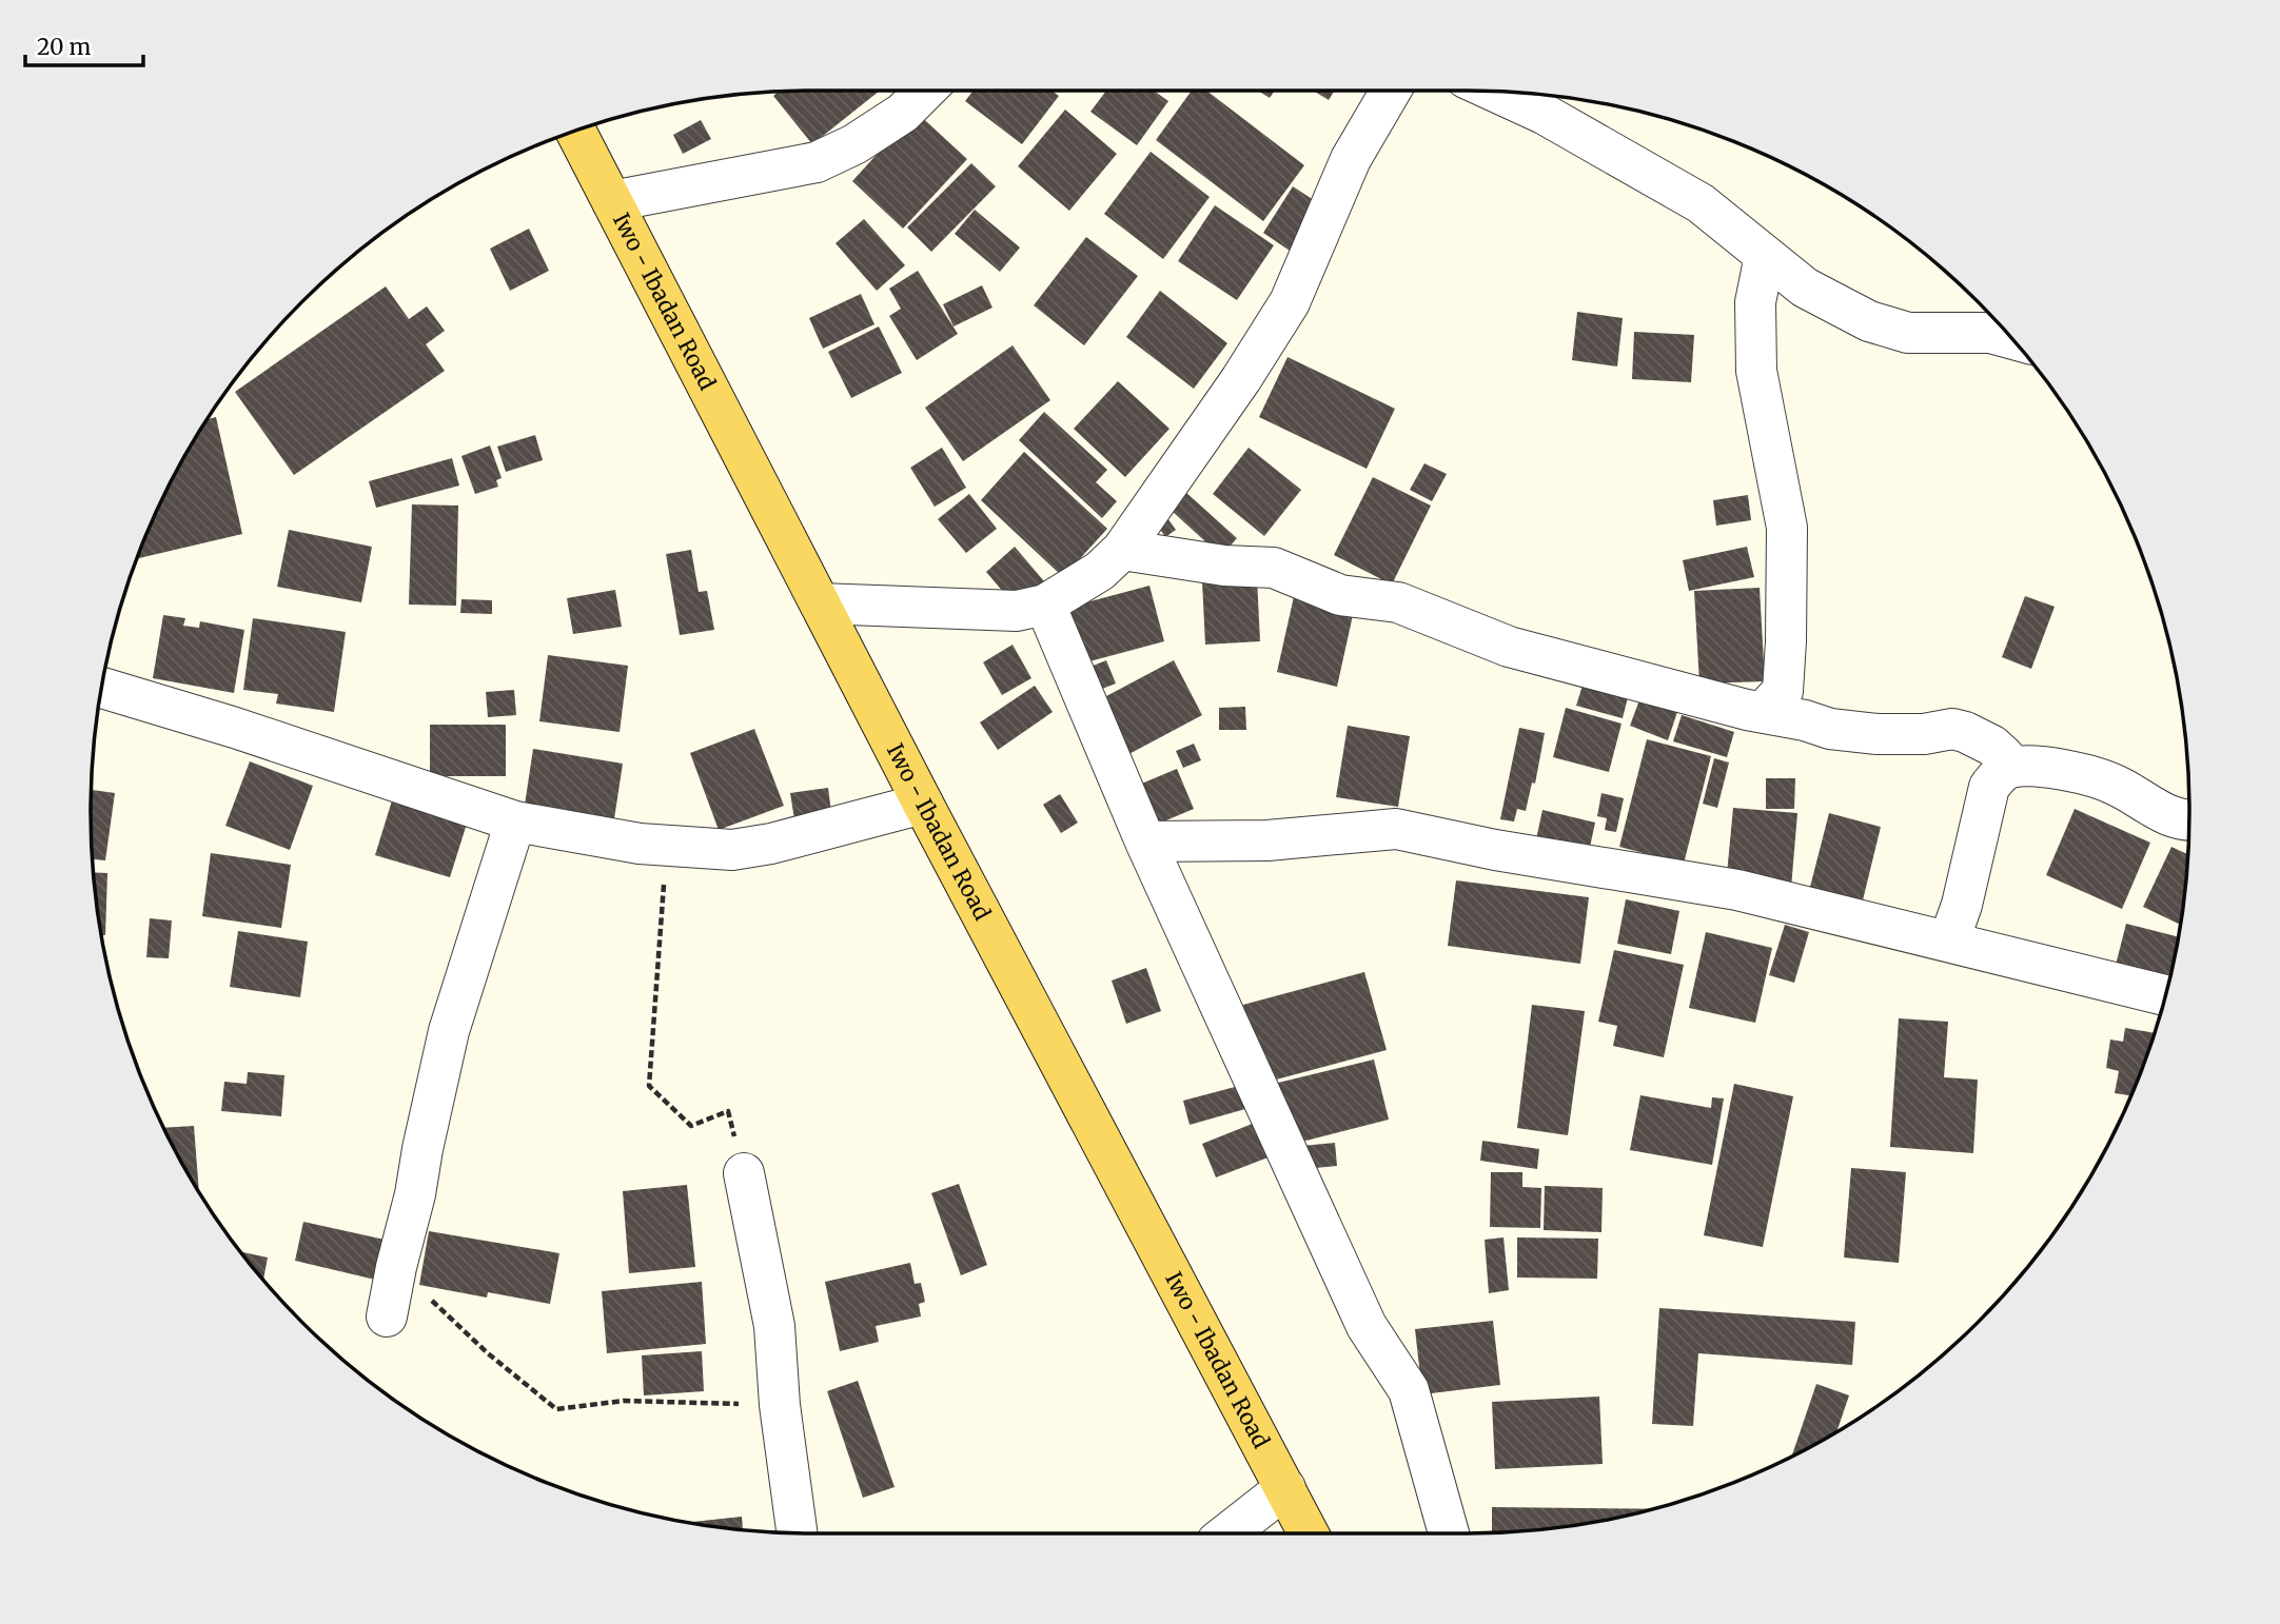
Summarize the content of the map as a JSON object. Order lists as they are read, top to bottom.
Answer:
{
  "streets": {
    "main road": ["Iwo - Ibadan Road"]
  },
  "scale_bar": "20 m"
}
